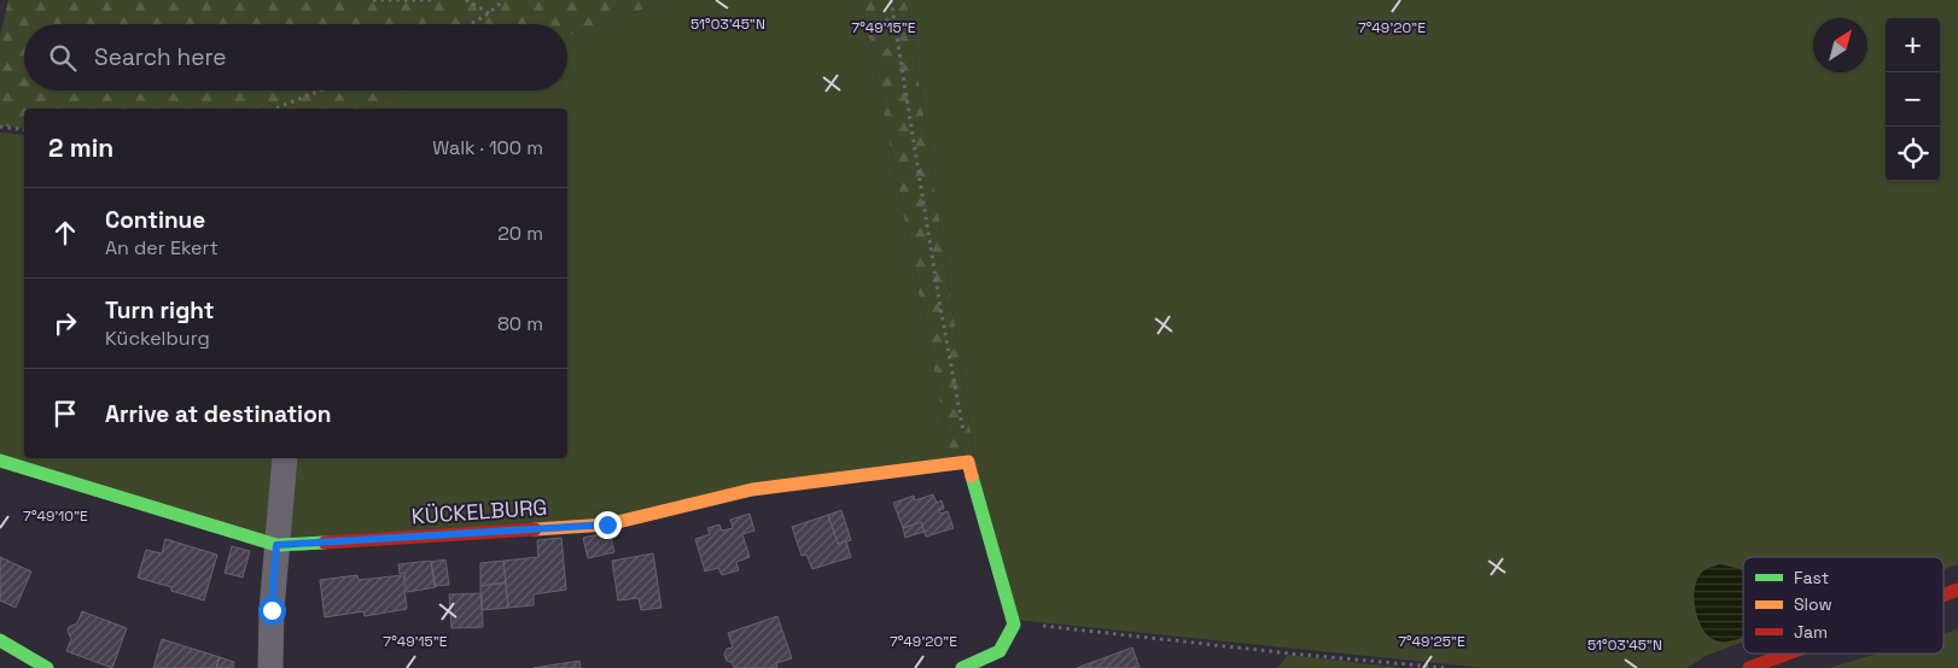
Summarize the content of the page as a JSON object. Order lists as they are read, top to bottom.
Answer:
{
  "streets": {
    "street": ["KÜCKELBURG"]
  },
  "legend": ["Fast", "Slow", "Jam"],
  "north": "top right",
  "page": {
    "map_buttons": ["+", "−"],
    "search": "Search here",
    "heading": ["2 min", "Walk · 100 m"],
    "list": [
      ["Continue", "An der Ekert", "20 m"],
      ["Turn right", "Kückelburg", "80 m"],
      "Arrive at destination"
    ]
  },
  "coordinates": [
    "51°03'45\"N",
    "7°49'15\"E",
    "7°49'20\"E",
    "7°49'10\"E",
    "7°49'25\"E"
  ]
}
